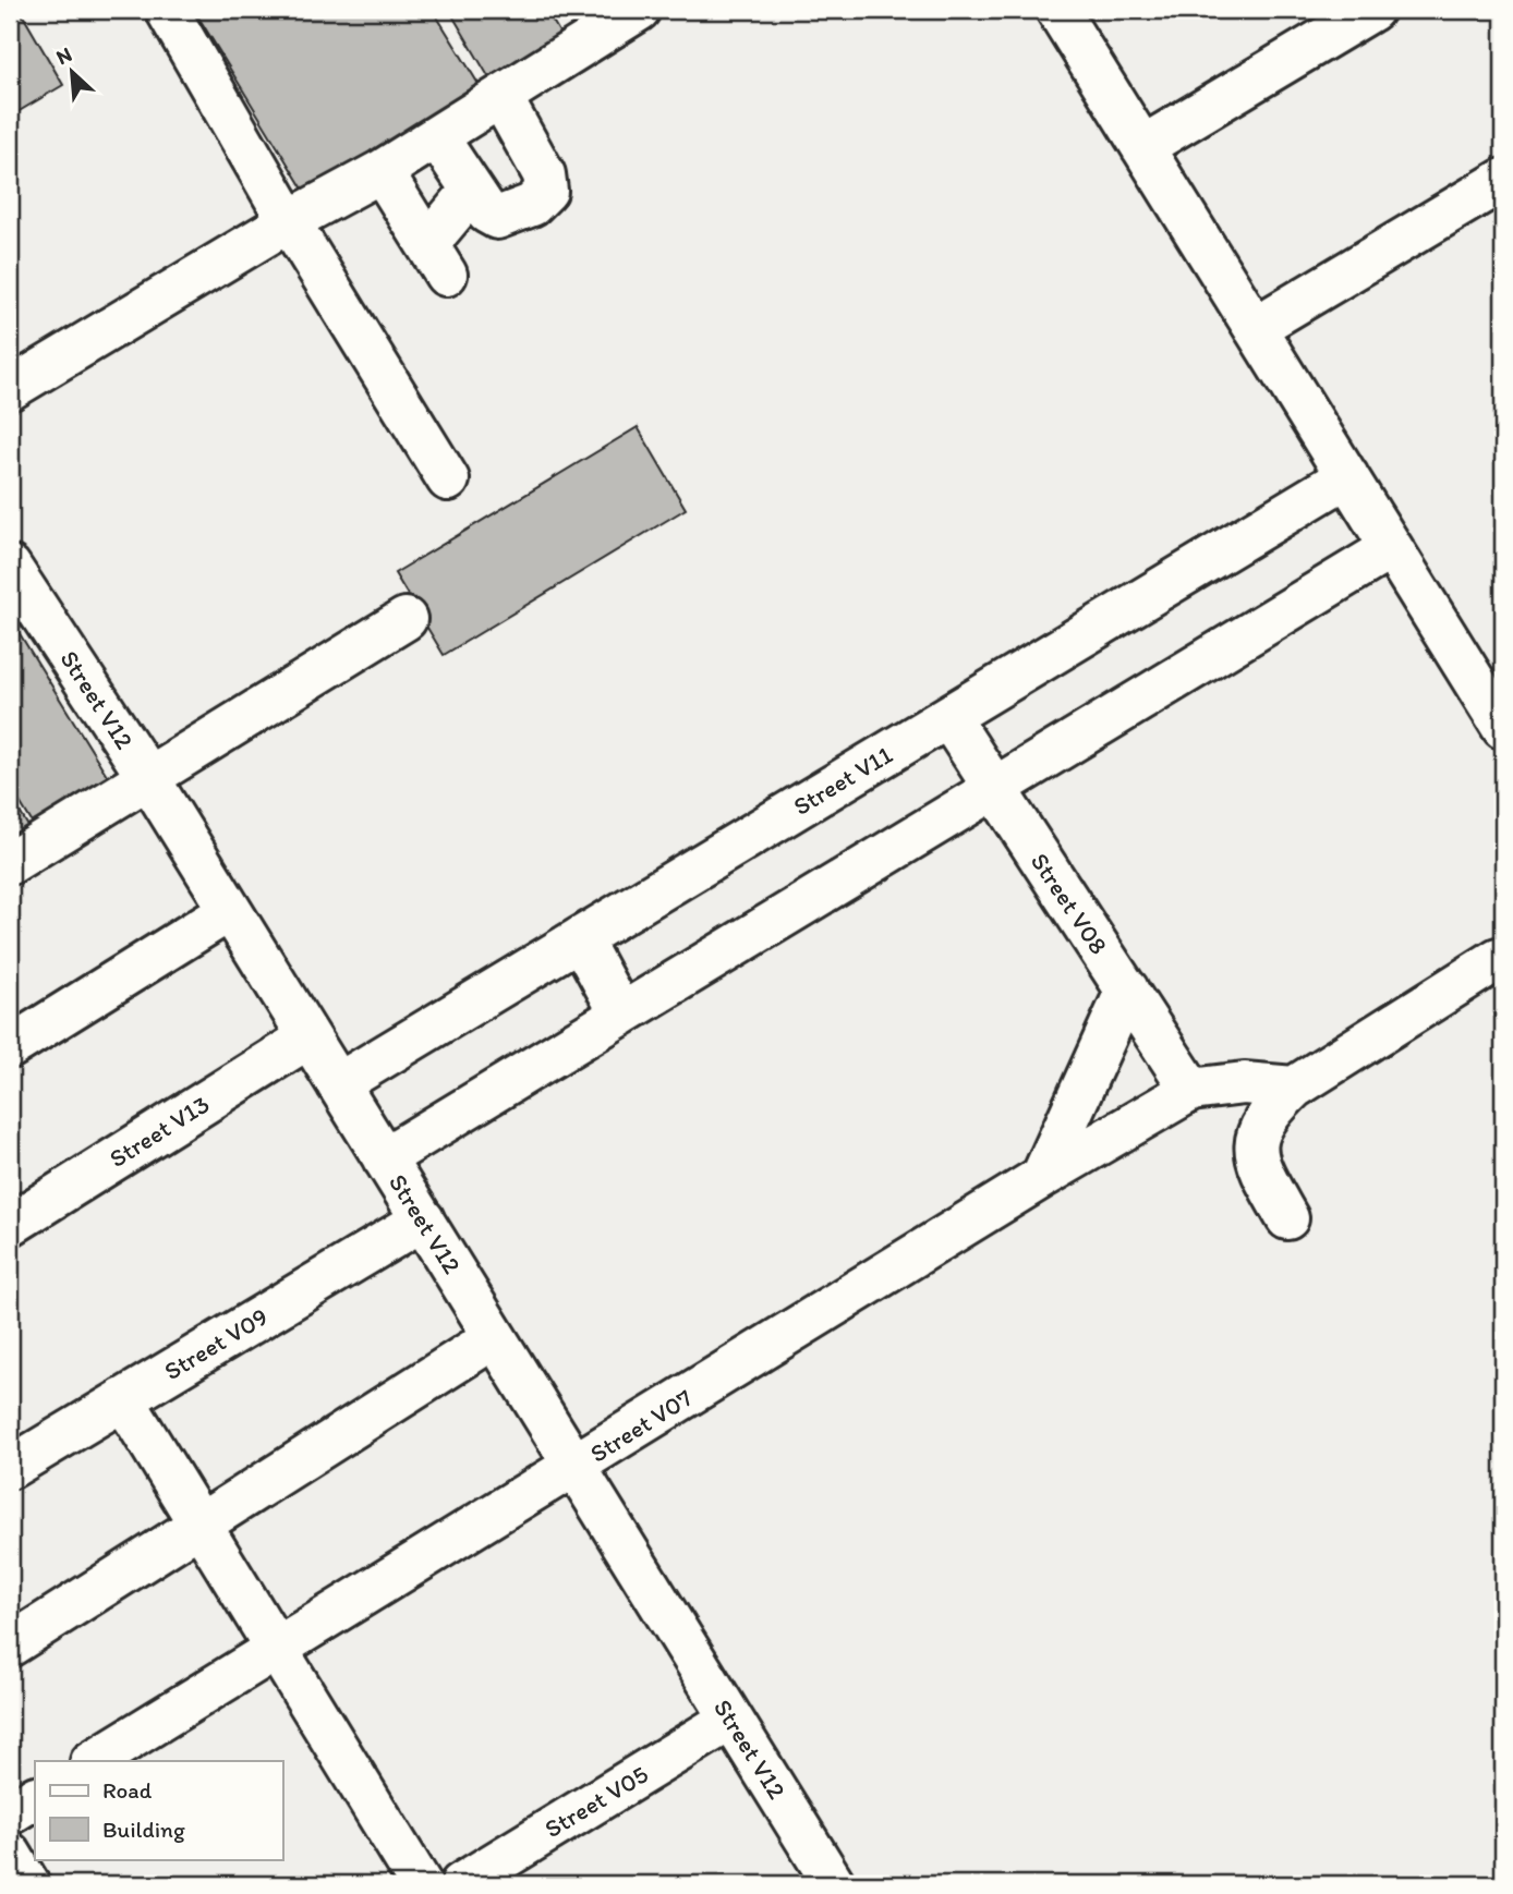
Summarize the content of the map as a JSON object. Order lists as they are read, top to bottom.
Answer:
{
  "streets": {
    "street": [
      "Street V12",
      "Street V11",
      "Street V08",
      "Street V13",
      "Street V09",
      "Street V07",
      "Street V05"
    ]
  },
  "crossings": [
    ["Street V12", "Street V11"],
    ["Street V12", "Street V13"],
    ["Street V12", "Street V09"],
    ["Street V12", "Street V07"],
    ["Street V12", "Street V05"],
    ["Street V11", "Street V08"],
    ["Street V08", "Street V07"]
  ],
  "legend": ["Road", "Building"],
  "north": "top left"
}
